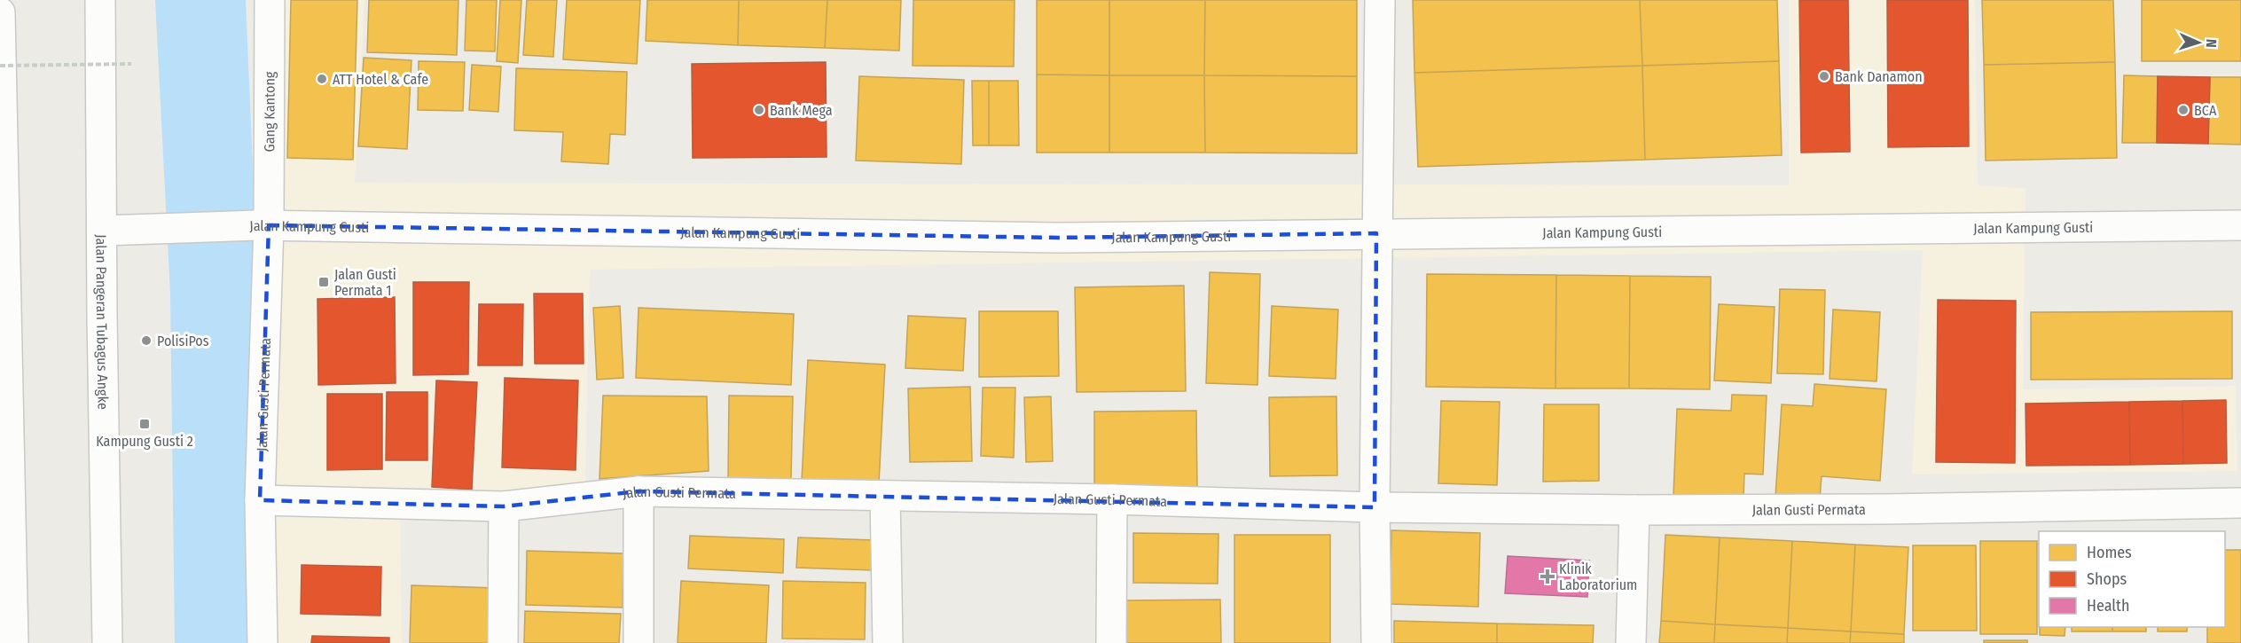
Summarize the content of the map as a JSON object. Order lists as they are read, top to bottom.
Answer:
{
  "streets": {
    "street": [
      "Gang Kantong",
      "Jalan Kampung Gusti",
      "Jalan Pangeran Tubagus Angke",
      "Jalan Gusti Permata"
    ]
  },
  "crossings": [
    ["Gang Kantong", "Jalan Kampung Gusti"],
    ["Gang Kantong", "Jalan Gusti Permata"],
    ["Jalan Kampung Gusti", "Jalan Pangeran Tubagus Angke"],
    ["Jalan Kampung Gusti", "Jalan Gusti Permata"]
  ],
  "places": {
    "other": [
      "Bank Danamon",
      "ATT Hotel & Cafe",
      "Bank Mega",
      "BCA",
      "PolisiPos"
    ],
    "transit": ["Jalan Gusti Permata 1", "Kampung Gusti 2"],
    "health": ["Klinik Laboratorium"]
  },
  "legend": ["Homes", "Shops", "Health"],
  "north": "right"
}
